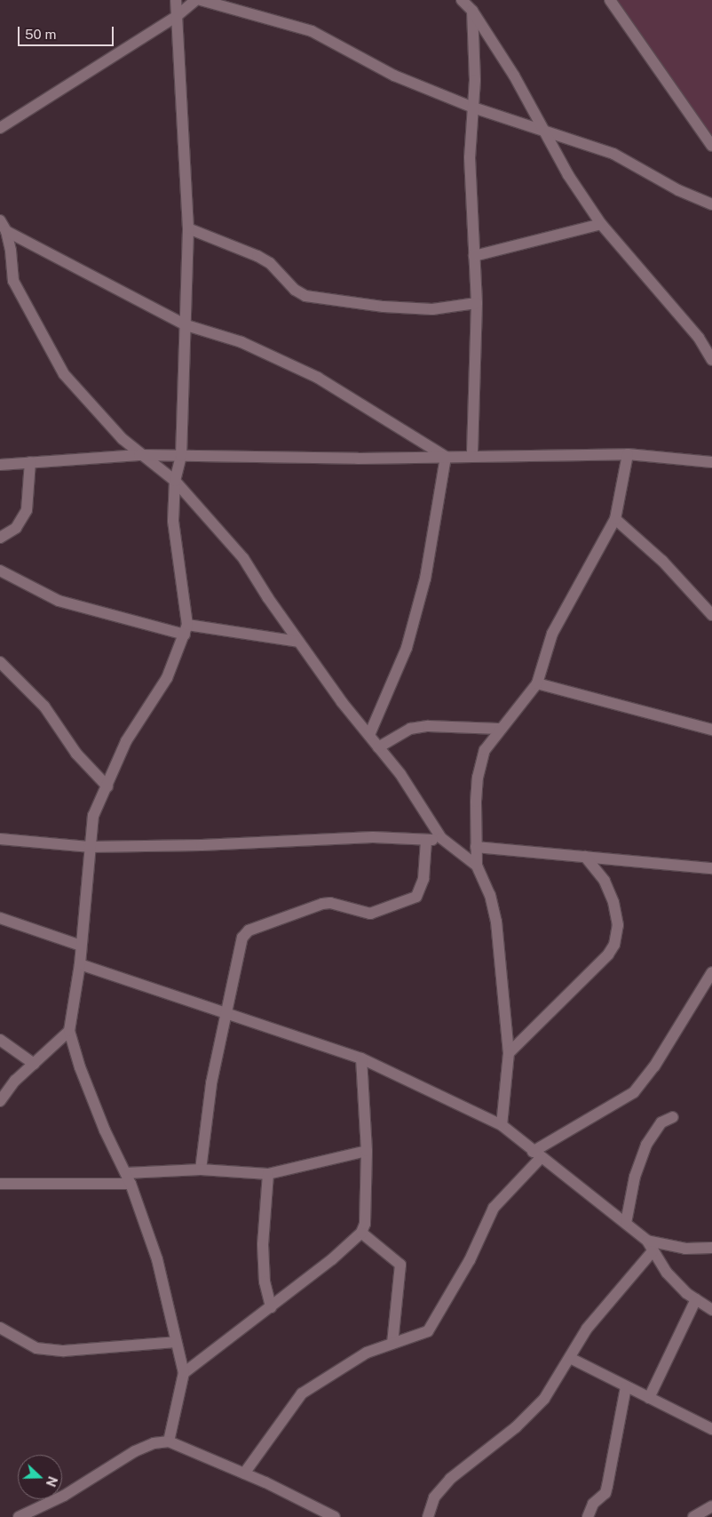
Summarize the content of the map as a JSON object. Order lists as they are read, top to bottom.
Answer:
{
  "scale_bar": "50 m",
  "north": "right"
}
